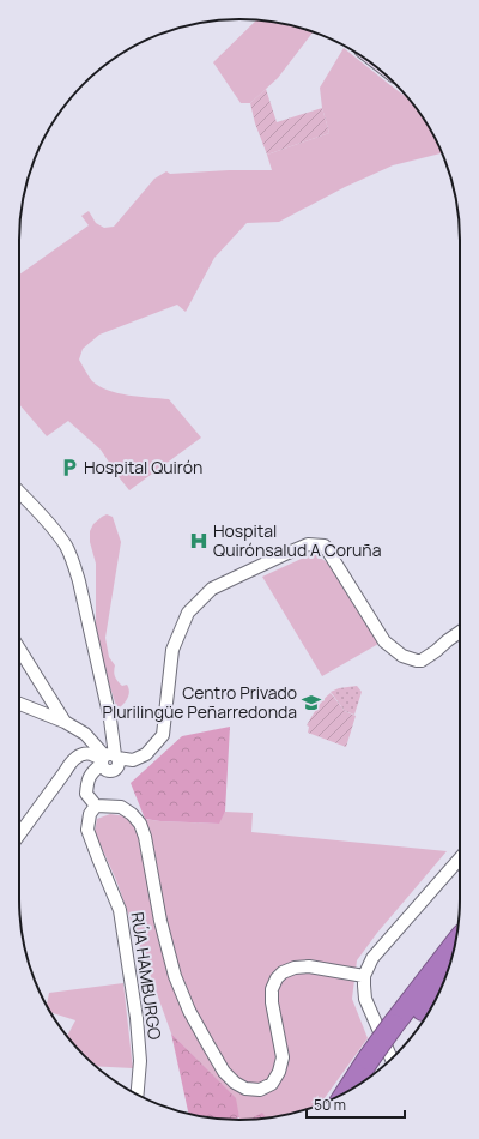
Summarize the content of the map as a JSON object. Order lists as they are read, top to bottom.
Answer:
{
  "streets": {
    "street": ["RÚA HAMBURGO"]
  },
  "places": {
    "parking": ["Hospital Quirón"],
    "hospital": ["Hospital Quirónsalud A Coruña"],
    "school or university": ["Centro Privado Plurilingüe Peñarredonda"]
  },
  "scale_bar": "50 m"
}
